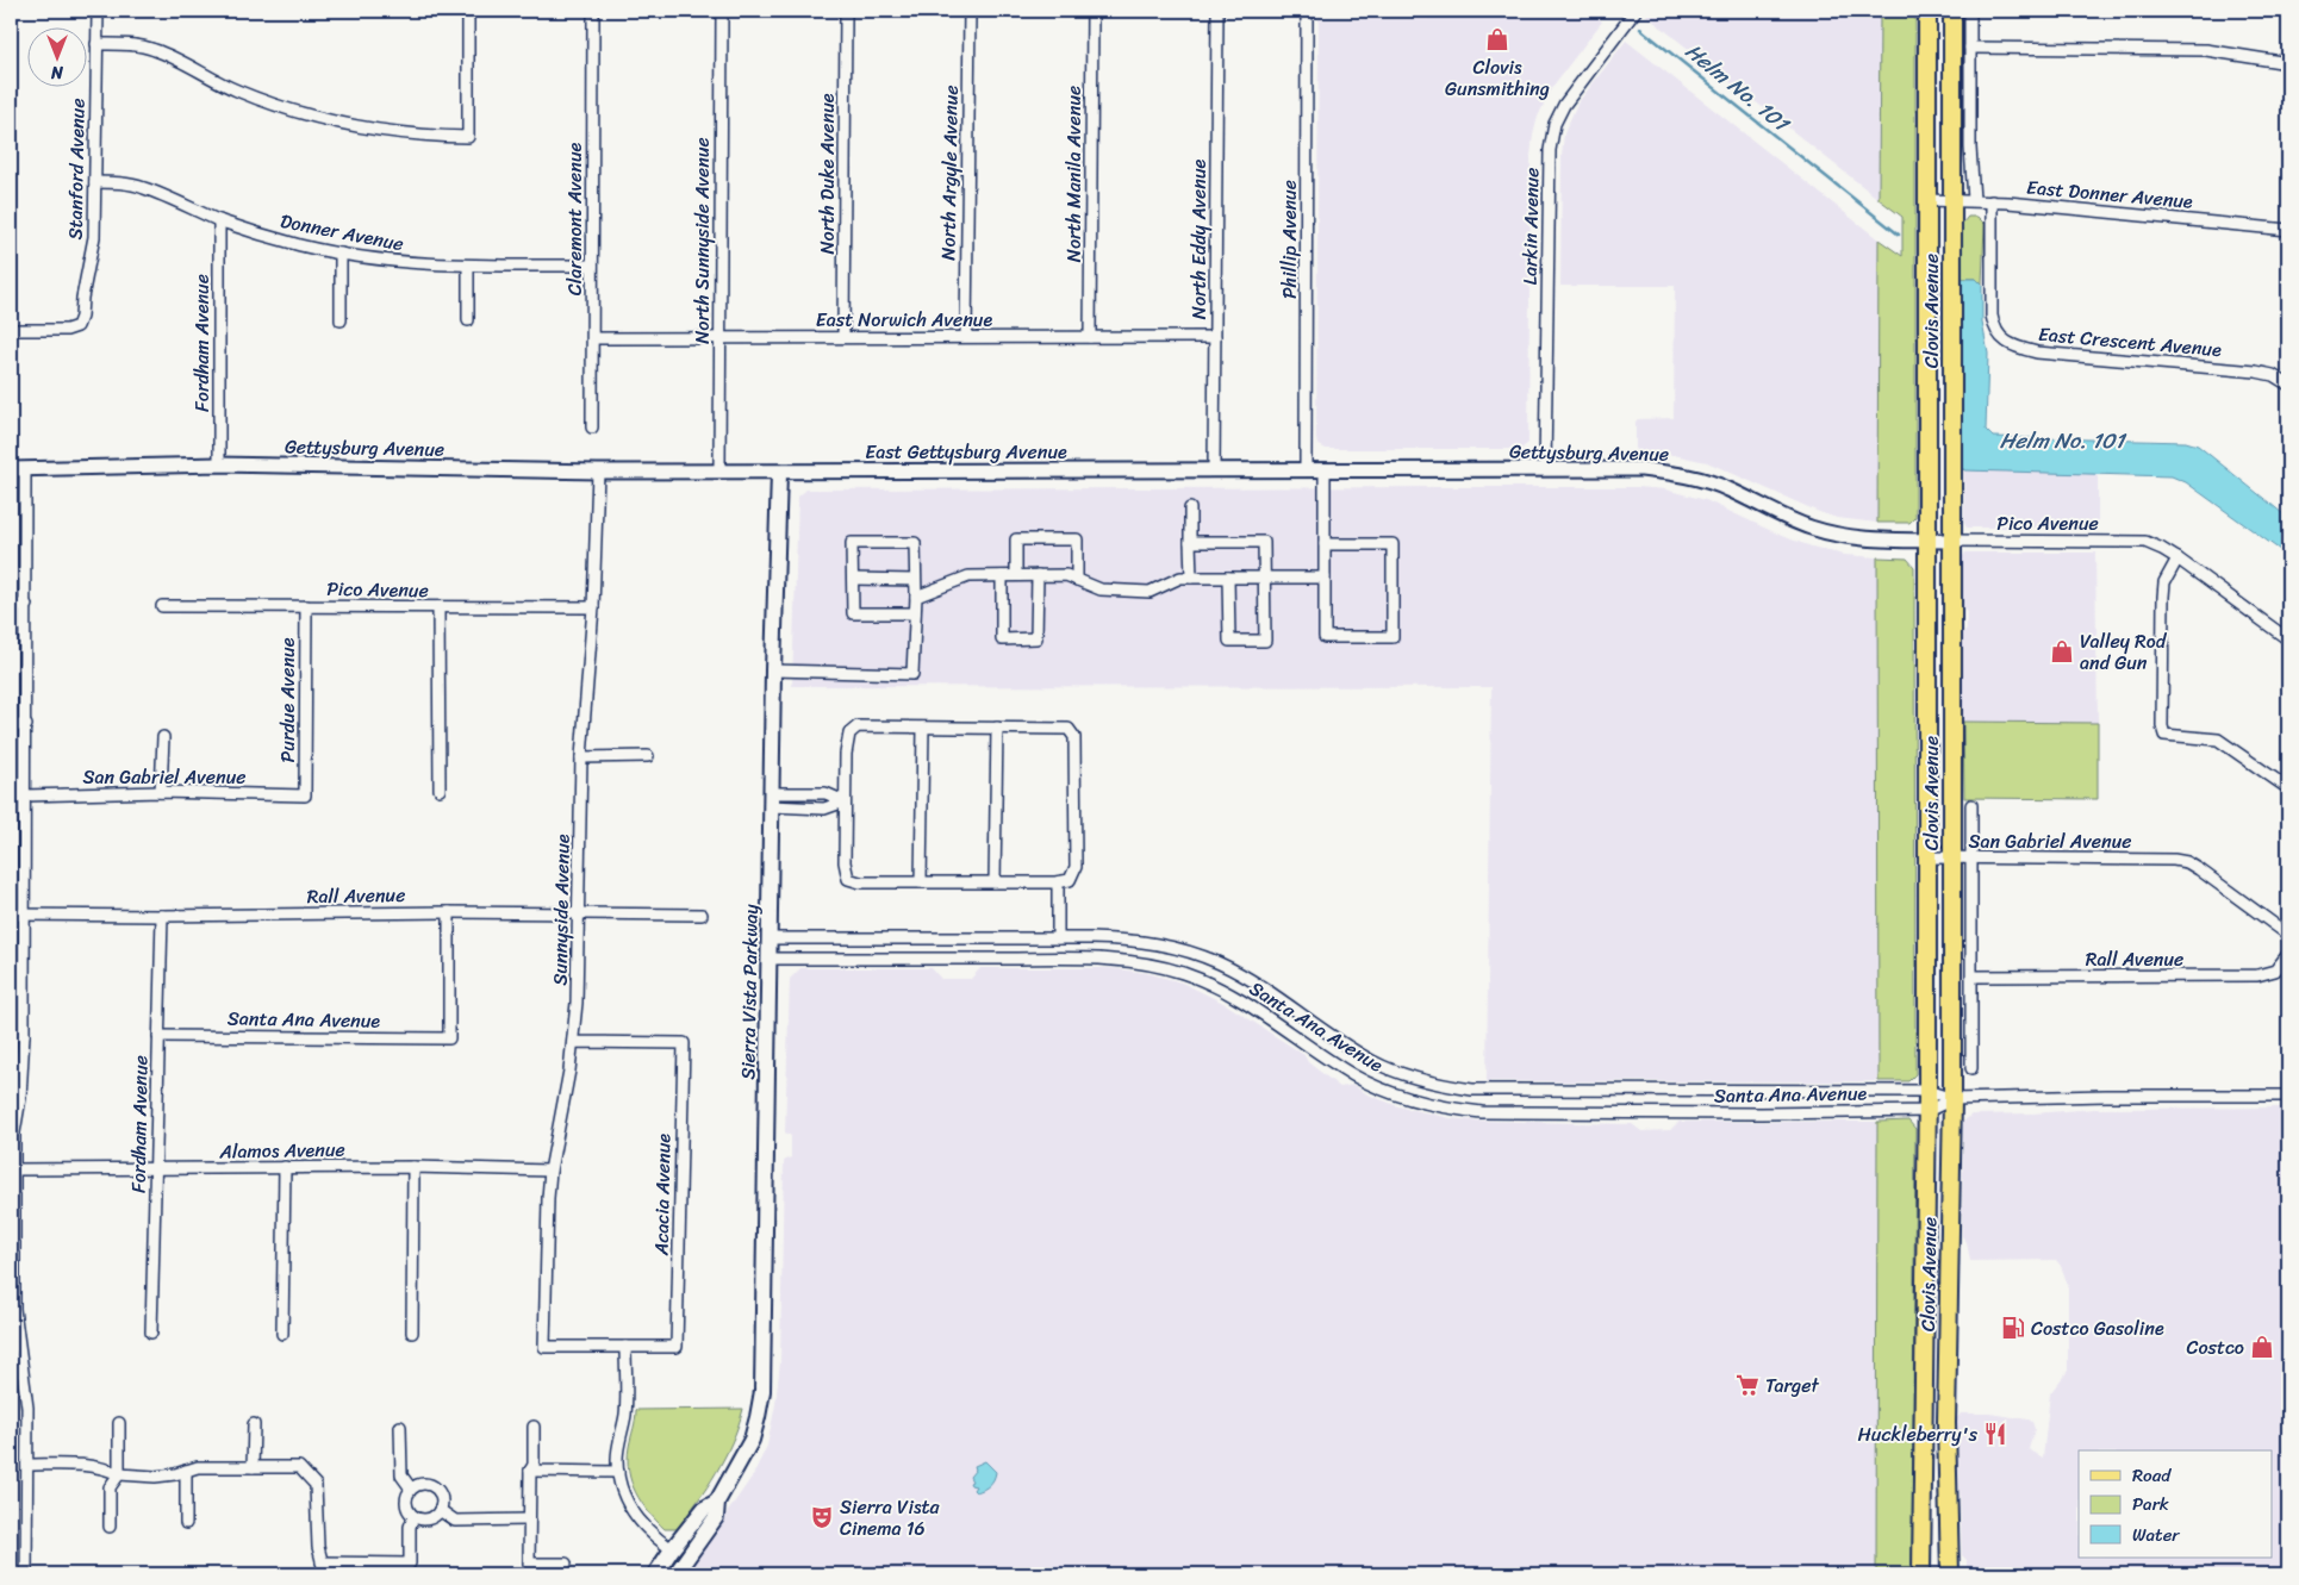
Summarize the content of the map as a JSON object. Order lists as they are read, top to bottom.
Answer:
{
  "streets": {
    "main road": ["Clovis Avenue", "Sierra Vista Parkway"],
    "street": [
      "Stanford Avenue",
      "North Argyle Avenue",
      "North Duke Avenue",
      "North Manila Avenue",
      "East Donner Avenue",
      "Claremont Avenue",
      "Larkin Avenue",
      "Donner Avenue",
      "North Eddy Avenue",
      "Phillip Avenue",
      "North Sunnyside Avenue",
      "East Norwich Avenue",
      "East Crescent Avenue",
      "Fordham Avenue",
      "Gettysburg Avenue",
      "East Gettysburg Avenue",
      "Pico Avenue",
      "Purdue Avenue",
      "San Gabriel Avenue",
      "Rall Avenue",
      "Sunnyside Avenue",
      "Santa Ana Avenue",
      "Alamos Avenue",
      "Acacia Avenue"
    ]
  },
  "crossings": [
    ["Stanford Avenue", "Donner Avenue"],
    ["North Argyle Avenue", "East Norwich Avenue"],
    ["North Duke Avenue", "East Norwich Avenue"],
    ["North Manila Avenue", "East Norwich Avenue"],
    ["East Donner Avenue", "Clovis Avenue"],
    ["East Donner Avenue", "East Crescent Avenue"],
    ["Claremont Avenue", "Donner Avenue"],
    ["Claremont Avenue", "East Norwich Avenue"],
    ["Larkin Avenue", "Gettysburg Avenue"],
    ["Donner Avenue", "Fordham Avenue"],
    ["North Eddy Avenue", "East Norwich Avenue"],
    ["North Eddy Avenue", "Gettysburg Avenue"],
    ["North Eddy Avenue", "East Gettysburg Avenue"],
    ["Phillip Avenue", "Gettysburg Avenue"],
    ["North Sunnyside Avenue", "East Norwich Avenue"],
    ["North Sunnyside Avenue", "Gettysburg Avenue"],
    ["North Sunnyside Avenue", "East Gettysburg Avenue"],
    ["Clovis Avenue", "Gettysburg Avenue"],
    ["Clovis Avenue", "Pico Avenue"],
    ["Clovis Avenue", "San Gabriel Avenue"],
    ["Clovis Avenue", "Santa Ana Avenue"],
    ["Fordham Avenue", "Gettysburg Avenue"],
    ["Fordham Avenue", "Rall Avenue"],
    ["Fordham Avenue", "Santa Ana Avenue"],
    ["Fordham Avenue", "Alamos Avenue"],
    ["Gettysburg Avenue", "East Gettysburg Avenue"],
    ["Gettysburg Avenue", "Pico Avenue"],
    ["Gettysburg Avenue", "Sunnyside Avenue"],
    ["East Gettysburg Avenue", "Sierra Vista Parkway"],
    ["Pico Avenue", "Purdue Avenue"],
    ["Pico Avenue", "Sunnyside Avenue"],
    ["Purdue Avenue", "San Gabriel Avenue"],
    ["Rall Avenue", "Sunnyside Avenue"],
    ["Rall Avenue", "Santa Ana Avenue"],
    ["Sunnyside Avenue", "Alamos Avenue"],
    ["Sunnyside Avenue", "Acacia Avenue"],
    ["Sierra Vista Parkway", "Santa Ana Avenue"]
  ],
  "water": ["Helm No. 101"],
  "places": {
    "shop": ["Clovis Gunsmithing", "Valley Rod and Gun", "Costco"],
    "fuel station": ["Costco Gasoline"],
    "supermarket": ["Target"],
    "restaurant": ["Huckleberry's"],
    "theatre": ["Sierra Vista Cinema 16"]
  },
  "legend": ["Road", "Park", "Water"],
  "north": "bottom"
}
